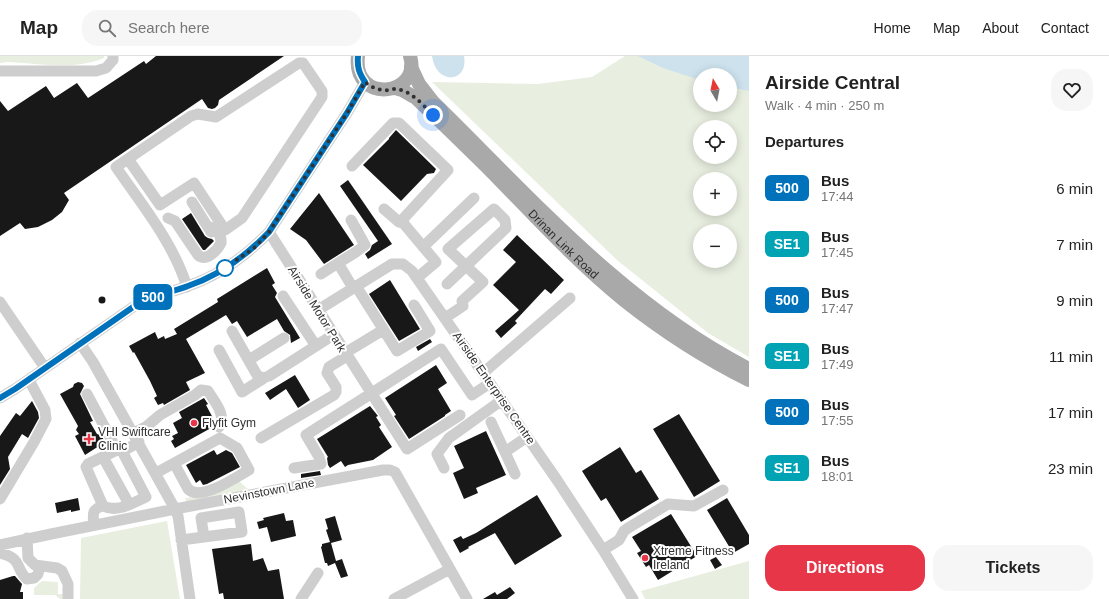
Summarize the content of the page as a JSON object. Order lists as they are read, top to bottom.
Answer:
{
  "streets": {
    "main road": ["Drinan Link Road"],
    "street": ["Airside Motor Park", "Airside Enterprise Centre", "Nevinstown Lane"]
  },
  "crossings": [
    ["Airside Motor Park", "Airside Enterprise Centre"]
  ],
  "places": {
    "other": ["Flyfit Gym", "Xtreme Fitness Ireland"],
    "health": ["VHI Swiftcare Clinic"]
  },
  "lines": ["bus line 500"],
  "north": "top",
  "page": {
    "header": "Map",
    "search": "Search here",
    "nav": [
      "Home",
      "Map",
      "About",
      "Contact"
    ],
    "on_map": "500",
    "heading": [
      ["Airside Central", "Walk · 4 min · 250 m"],
      "Departures"
    ],
    "map_buttons": ["+", "−"],
    "list": [
      {
        "mark": "500",
        "name": "Bus",
        "note": "17:44",
        "value": "6 min"
      },
      {
        "mark": "SE1",
        "name": "Bus",
        "note": "17:45",
        "value": "7 min"
      },
      {
        "mark": "500",
        "name": "Bus",
        "note": "17:47",
        "value": "9 min"
      },
      {
        "mark": "SE1",
        "name": "Bus",
        "note": "17:49",
        "value": "11 min"
      },
      {
        "mark": "500",
        "name": "Bus",
        "note": "17:55",
        "value": "17 min"
      },
      {
        "mark": "SE1",
        "name": "Bus",
        "note": "18:01",
        "value": "23 min"
      }
    ],
    "buttons": ["Directions", "Tickets"]
  }
}
